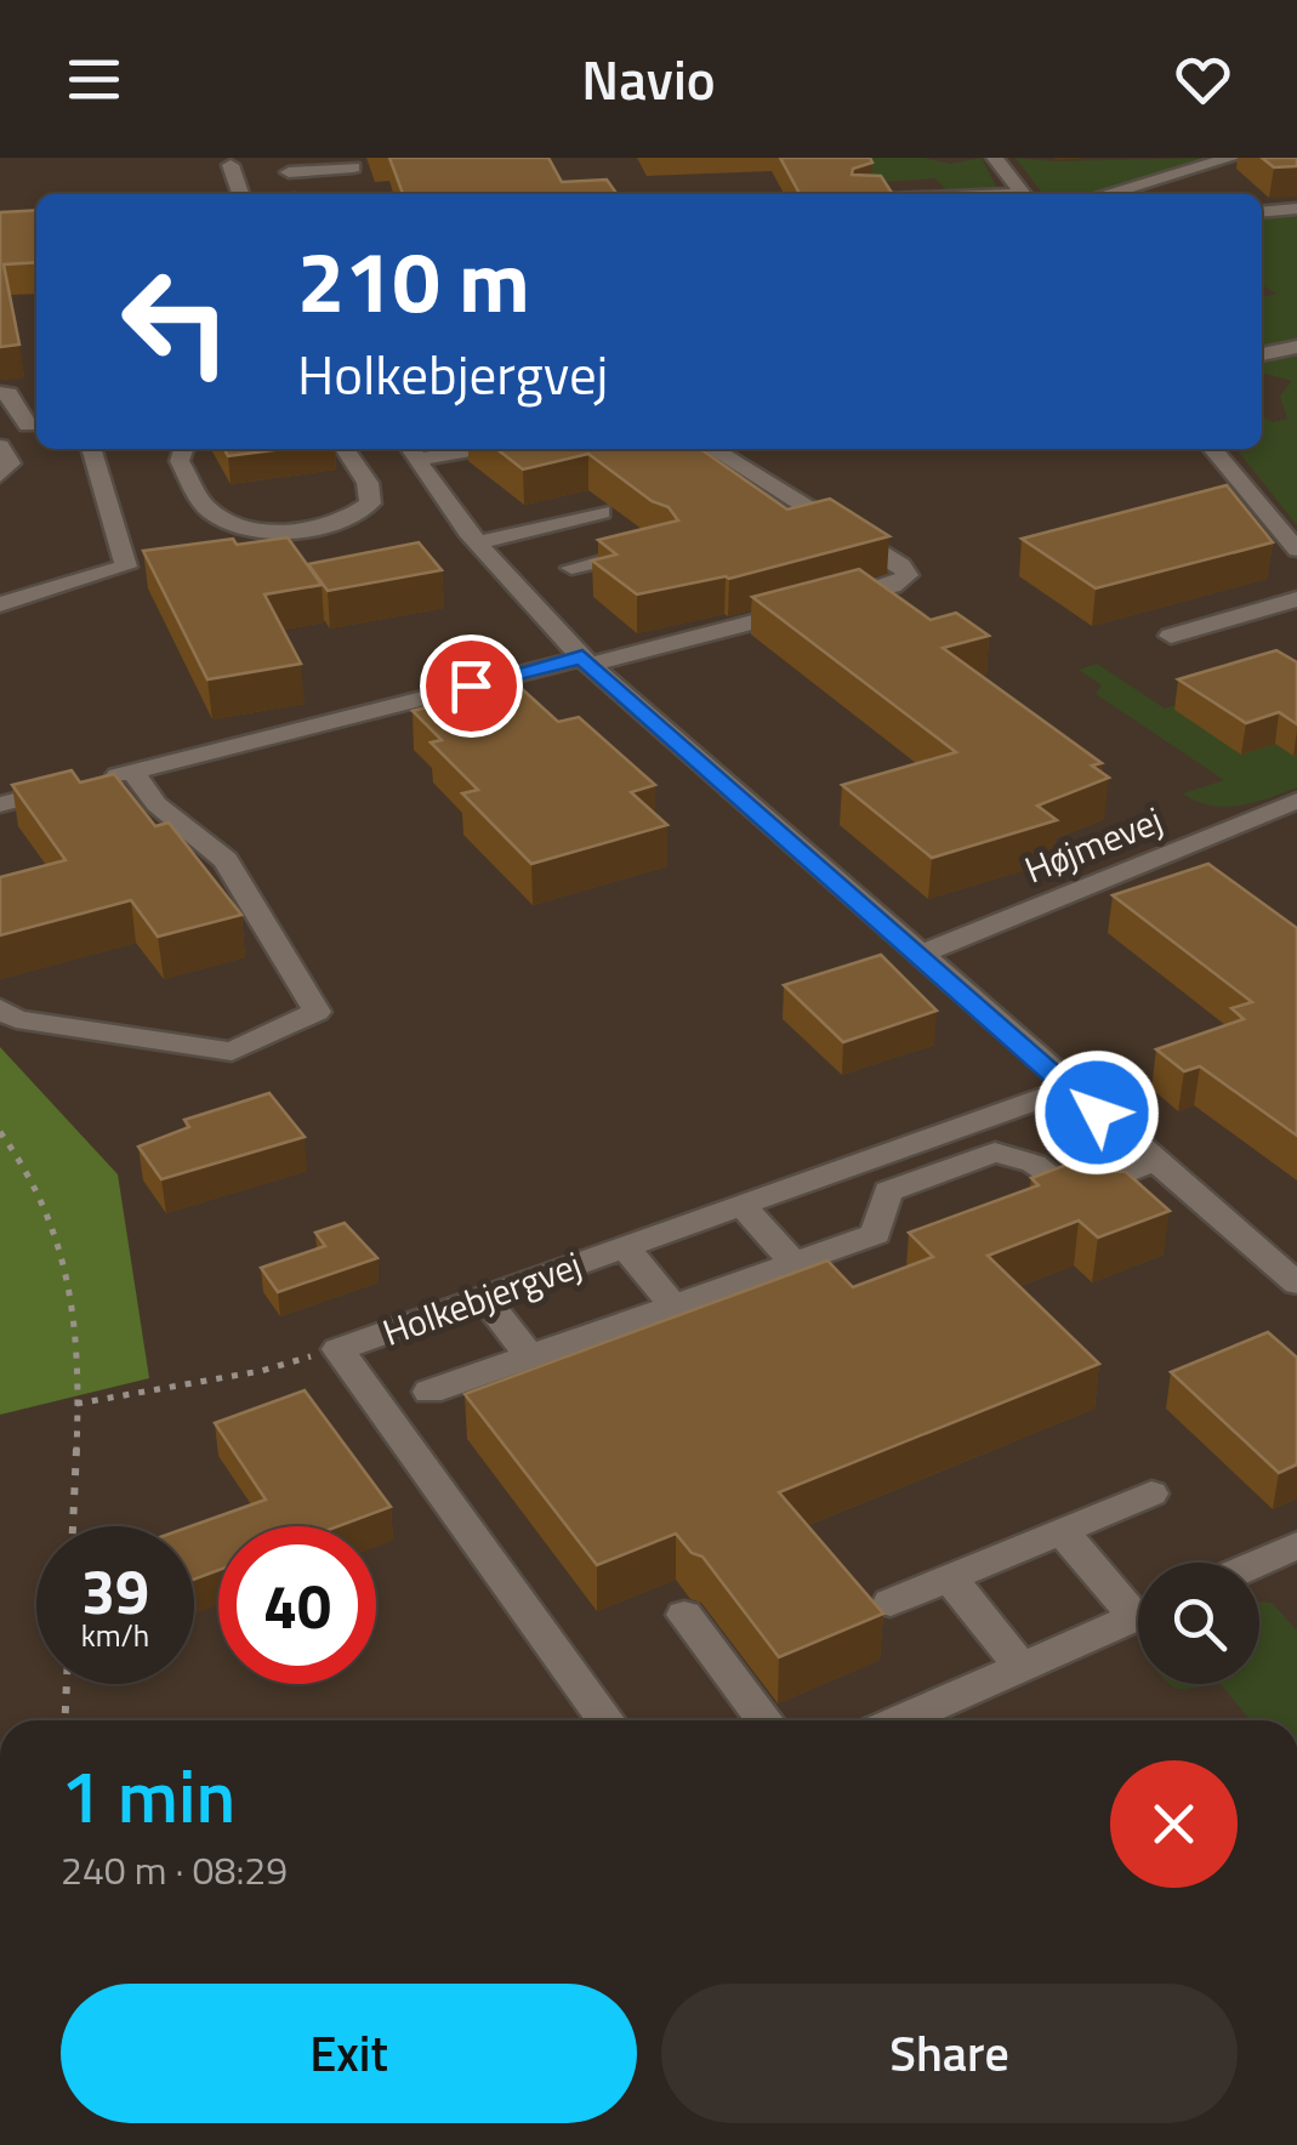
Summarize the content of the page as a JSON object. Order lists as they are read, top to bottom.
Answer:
{
  "streets": {
    "street": ["Højmevej", "Holkebjergvej"]
  },
  "page": {
    "header": "Navio",
    "turn": ["210 m", "Holkebjergvej"],
    "speed": "39 km/h",
    "limit": "40",
    "heading": ["1 min", "240 m · 08:29"],
    "buttons": ["Exit", "Share"]
  }
}
